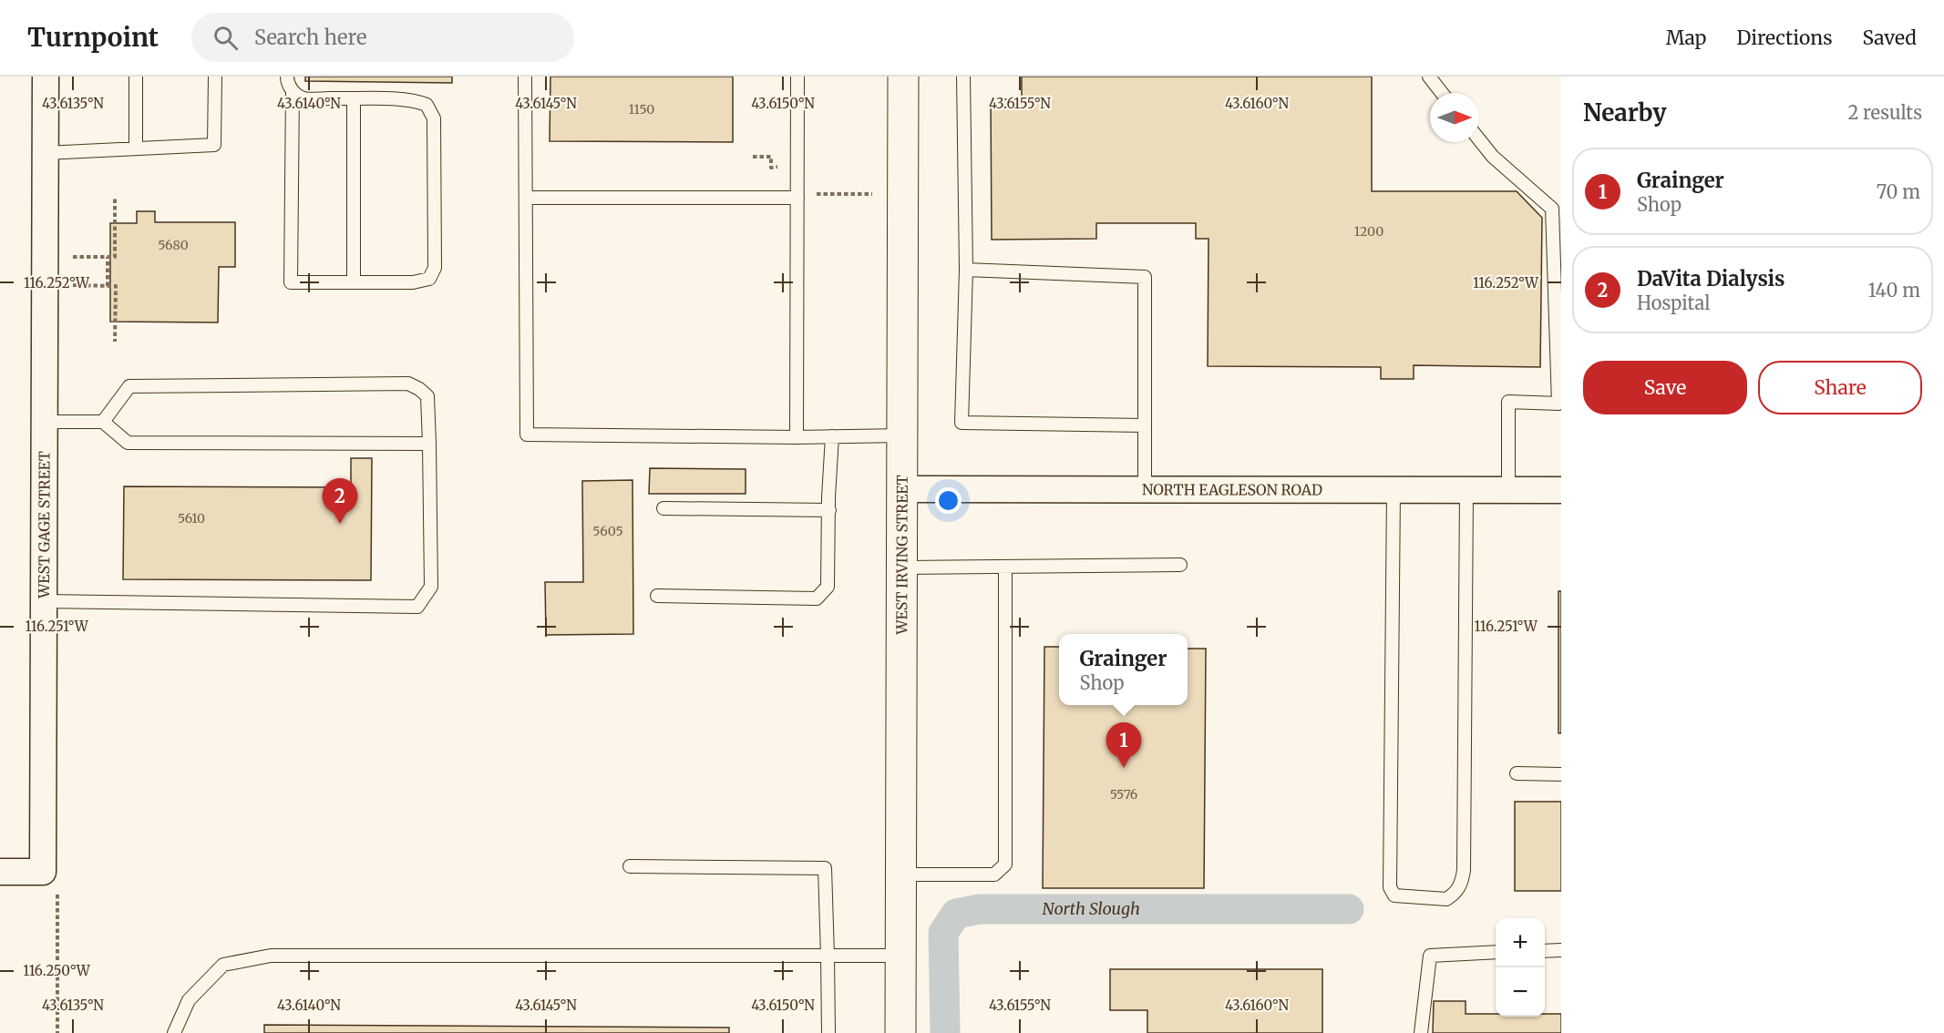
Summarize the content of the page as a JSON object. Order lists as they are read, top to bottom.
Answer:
{
  "streets": {
    "street": ["NORTH EAGLESON ROAD", "WEST GAGE STREET", "WEST IRVING STREET"]
  },
  "crossings": [
    ["NORTH EAGLESON ROAD", "WEST IRVING STREET"]
  ],
  "water": ["North Slough"],
  "house_numbers": [
    "1150",
    "1200",
    "5680",
    "5610",
    "5605",
    "5576"
  ],
  "north": "right",
  "page": {
    "header": "Turnpoint",
    "search": "Search here",
    "nav": ["Map", "Directions", "Saved"],
    "heading": ["Nearby", "2 results"],
    "list": [
      {
        "mark": "1",
        "name": "Grainger",
        "note": "Shop",
        "value": "70 m"
      },
      {
        "mark": "2",
        "name": "DaVita Dialysis",
        "note": "Hospital",
        "value": "140 m"
      }
    ],
    "buttons": ["Save", "Share"],
    "pins": ["2", "1"],
    "popup": ["Grainger", "Shop"],
    "map_buttons": ["+", "−"]
  },
  "coordinates": [
    "43.6135°N",
    "43.6140°N",
    "43.6145°N",
    "43.6150°N",
    "43.6155°N",
    "43.6160°N",
    "116.252°W",
    "116.251°W",
    "116.250°W"
  ]
}
